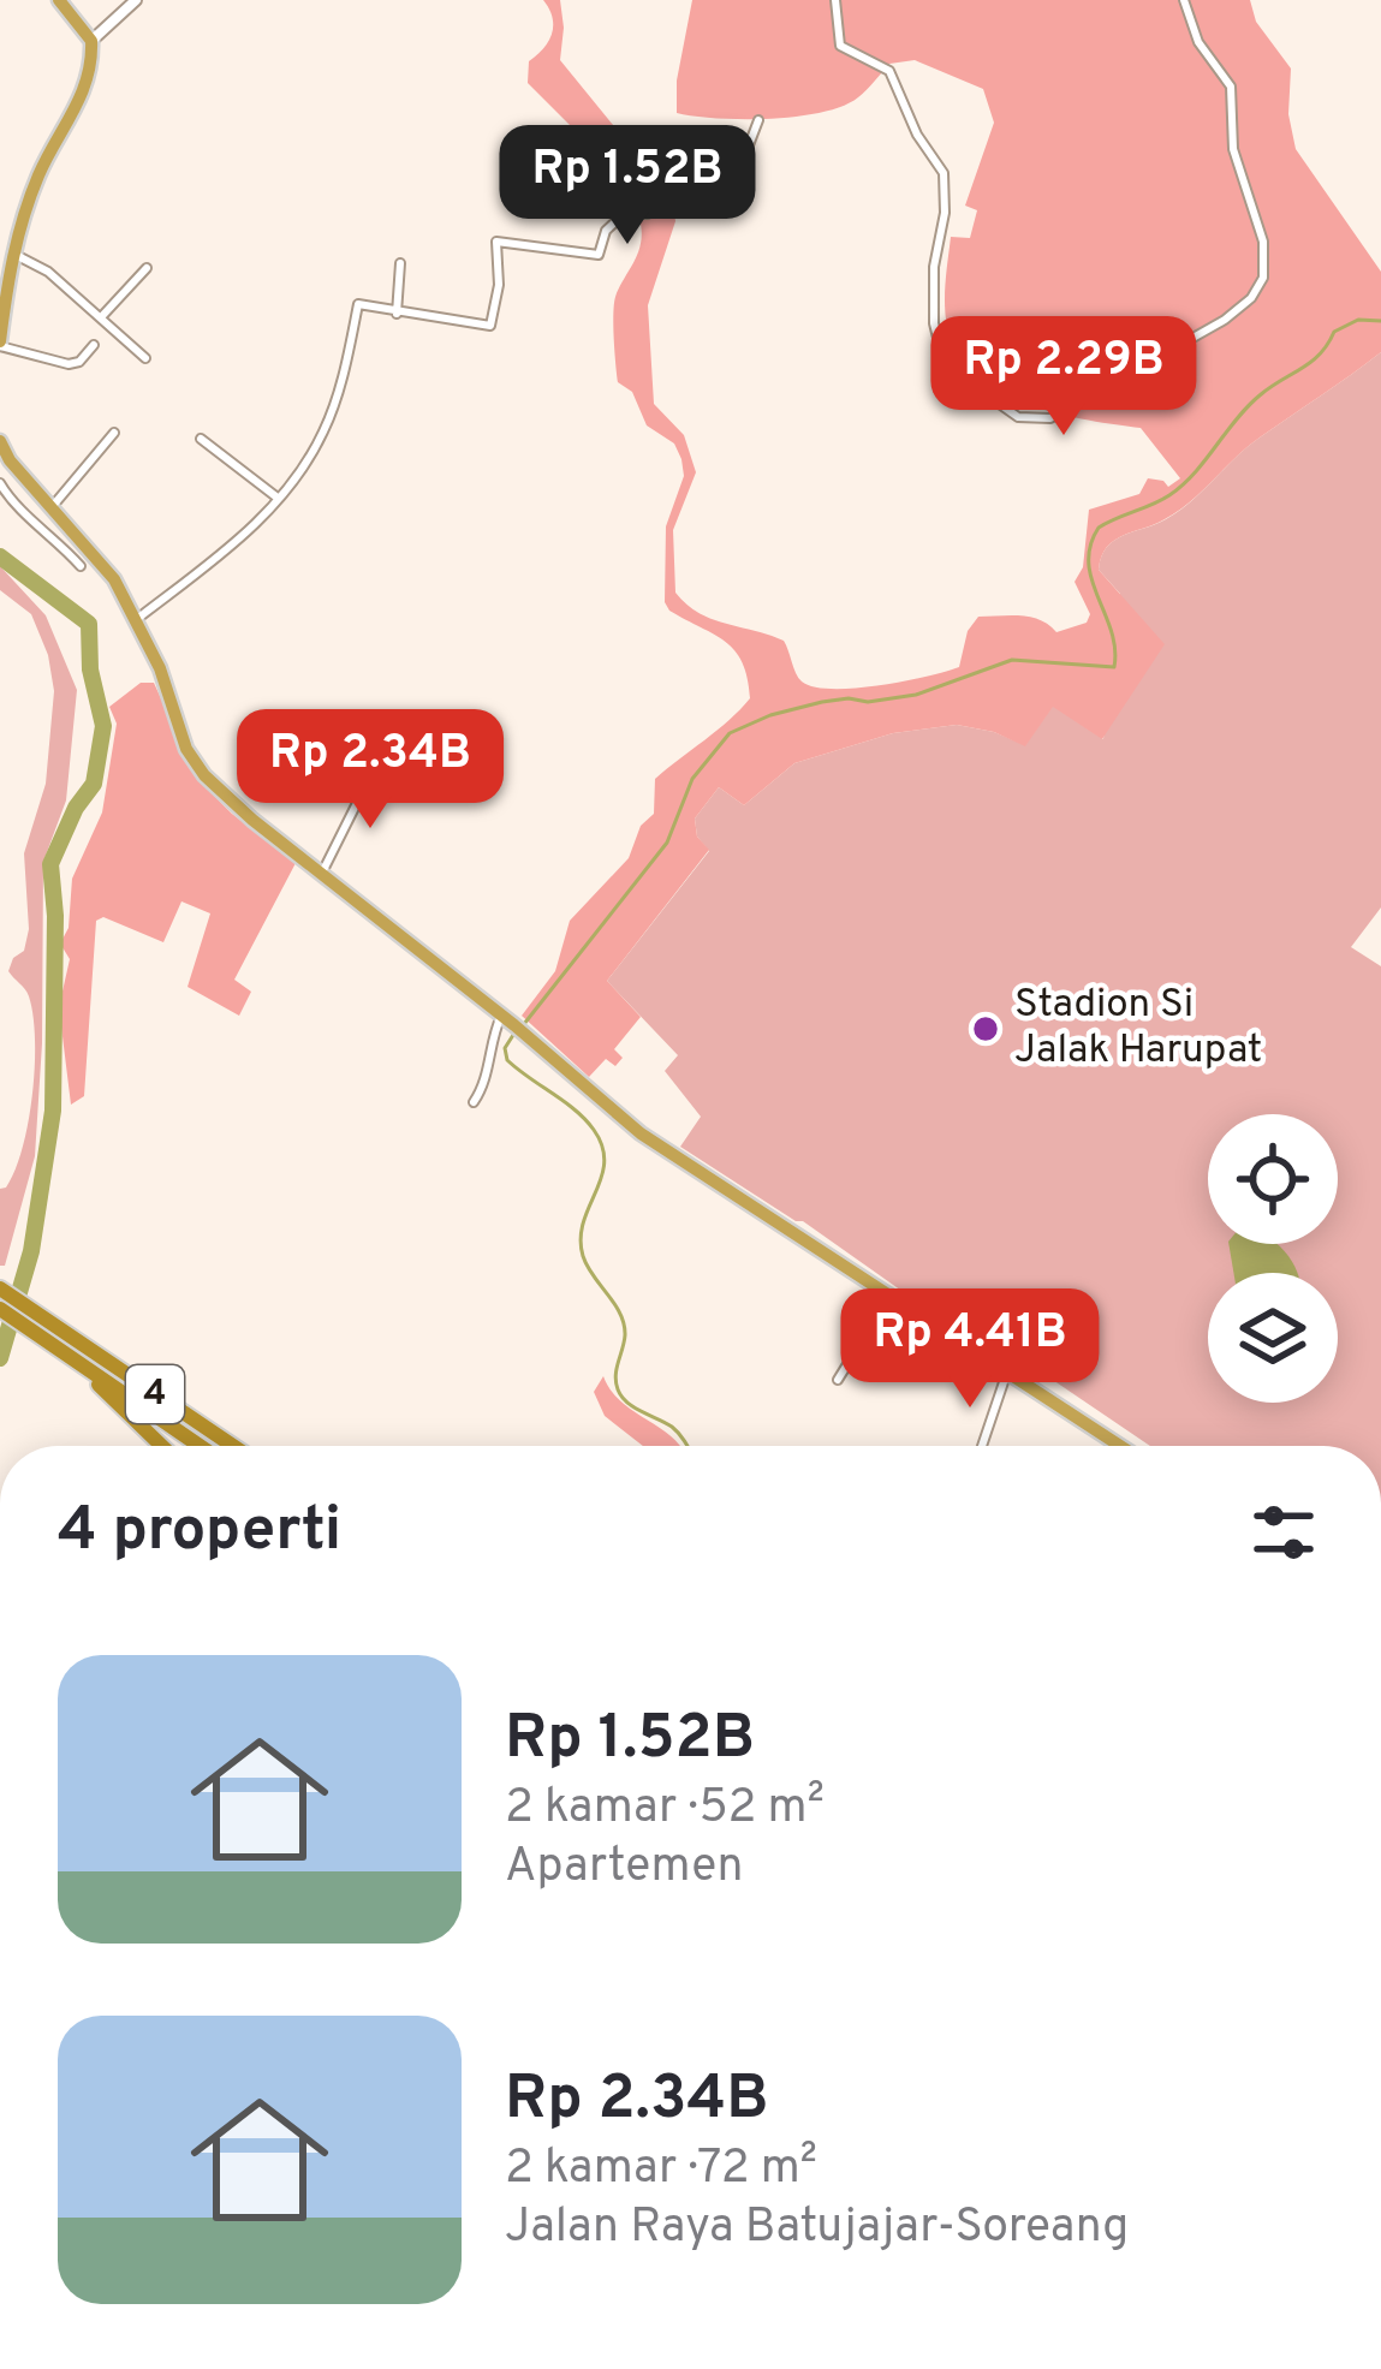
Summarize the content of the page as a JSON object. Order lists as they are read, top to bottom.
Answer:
{
  "streets": {
    "highway": ["4"]
  },
  "places": ["Stadion Si Jalak Harupat"],
  "page": {
    "price": [
      "Rp 1.52B",
      "Rp 2.29B",
      "Rp 2.34B",
      "Rp 4.41B"
    ],
    "heading": "4 properti",
    "list": [
      {
        "name": "Rp 1.52B",
        "note": "2 kamar · 52 m² · Apartemen"
      },
      {
        "name": "Rp 2.34B",
        "note": "2 kamar · 72 m² · Jalan Raya Batujajar-Soreang"
      }
    ]
  }
}
